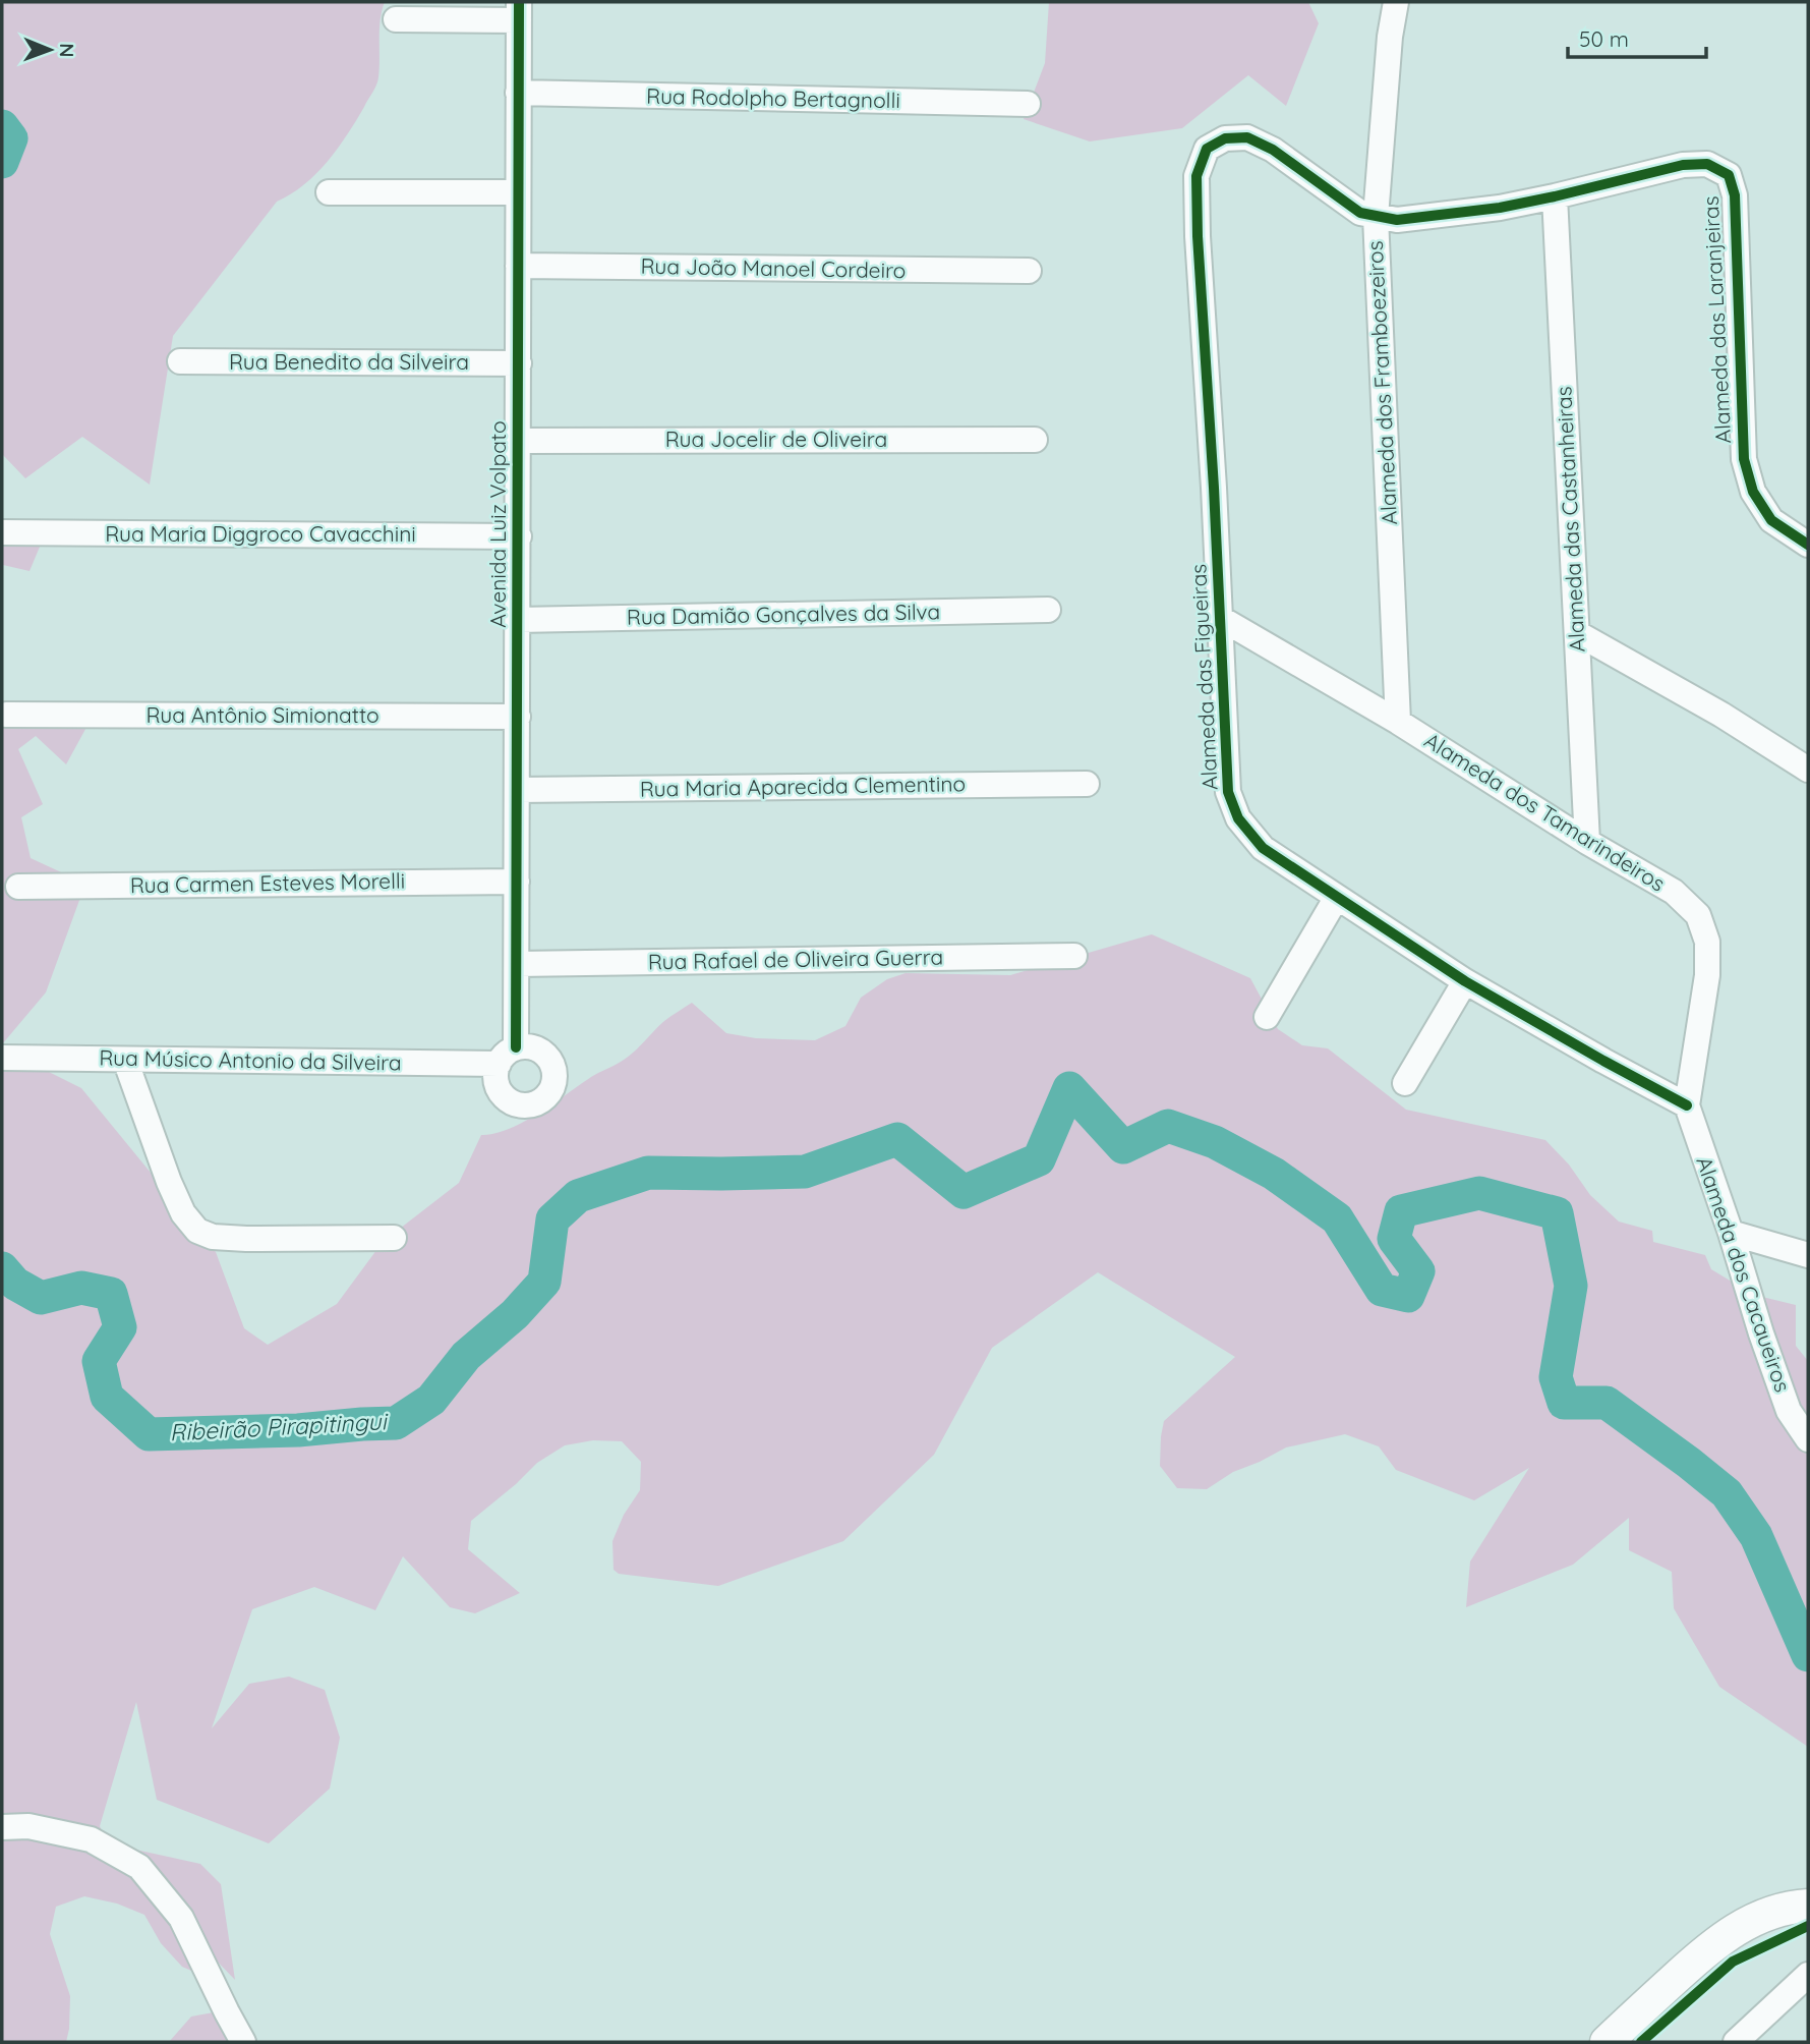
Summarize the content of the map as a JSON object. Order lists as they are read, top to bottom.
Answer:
{
  "streets": {
    "street": [
      "Rua Rodolpho Bertagnolli",
      "Rua João Manoel Cordeiro",
      "Alameda das Laranjeiras",
      "Rua Benedito da Silveira",
      "Alameda dos Framboezeiros",
      "Rua Jocelir de Oliveira",
      "Alameda das Castanheiras",
      "Avenida Luiz Volpato",
      "Rua Maria Diggroco Cavacchini",
      "Rua Damião Gonçalves da Silva",
      "Alameda das Figueiras",
      "Rua Antônio Simionatto",
      "Rua Maria Aparecida Clementino",
      "Alameda dos Tamarindeiros",
      "Rua Carmen Esteves Morelli",
      "Rua Rafael de Oliveira Guerra",
      "Rua Músico Antonio da Silveira",
      "Alameda dos Cacaueiros"
    ]
  },
  "crossings": [
    ["Rua Rodolpho Bertagnolli", "Avenida Luiz Volpato"],
    ["Rua João Manoel Cordeiro", "Avenida Luiz Volpato"],
    ["Alameda das Laranjeiras", "Alameda dos Framboezeiros"],
    ["Alameda das Laranjeiras", "Alameda das Castanheiras"],
    ["Alameda das Laranjeiras", "Alameda das Figueiras"],
    ["Rua Benedito da Silveira", "Avenida Luiz Volpato"],
    ["Alameda dos Framboezeiros", "Alameda dos Tamarindeiros"],
    ["Rua Jocelir de Oliveira", "Avenida Luiz Volpato"],
    ["Alameda das Castanheiras", "Alameda dos Tamarindeiros"],
    ["Avenida Luiz Volpato", "Rua Maria Diggroco Cavacchini"],
    ["Avenida Luiz Volpato", "Rua Damião Gonçalves da Silva"],
    ["Avenida Luiz Volpato", "Rua Antônio Simionatto"],
    ["Avenida Luiz Volpato", "Rua Maria Aparecida Clementino"],
    ["Avenida Luiz Volpato", "Rua Carmen Esteves Morelli"],
    ["Avenida Luiz Volpato", "Rua Rafael de Oliveira Guerra"],
    ["Avenida Luiz Volpato", "Rua Músico Antonio da Silveira"],
    ["Alameda das Figueiras", "Alameda dos Tamarindeiros"],
    ["Alameda das Figueiras", "Alameda dos Cacaueiros"],
    ["Alameda dos Tamarindeiros", "Alameda dos Cacaueiros"]
  ],
  "water": ["Ribeirão Pirapitingui"],
  "scale_bar": "50 m",
  "north": "right"
}
